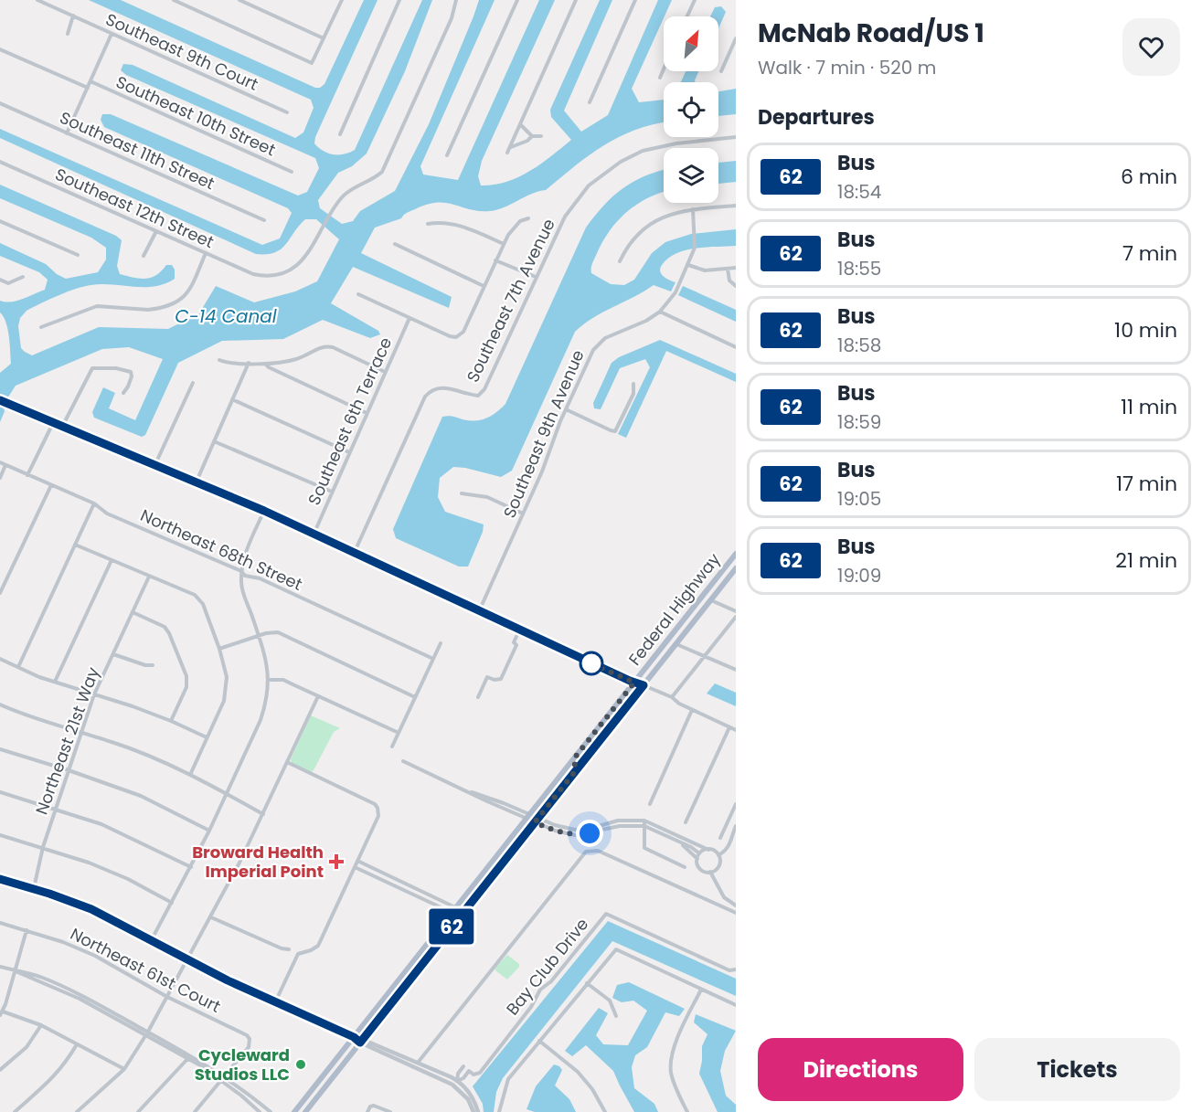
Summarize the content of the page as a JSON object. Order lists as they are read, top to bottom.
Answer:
{
  "streets": {
    "main road": ["Federal Highway"],
    "street": [
      "Southeast 9th Court",
      "Southeast 10th Street",
      "Southeast 11th Street",
      "Southeast 12th Street",
      "Southeast 7th Avenue",
      "Southeast 6th Terrace",
      "Southeast 9th Avenue",
      "Northeast 68th Street",
      "Northeast 21st Way",
      "Bay Club Drive",
      "Northeast 61st Court"
    ]
  },
  "water": ["C-14 Canal"],
  "places": {
    "health": ["Broward Health Imperial Point"],
    "other": ["Cycleward Studios LLC"]
  },
  "lines": ["bus line 62"],
  "north": "top right",
  "page": {
    "on_map": "62",
    "heading": [
      ["McNab Road/US 1", "Walk · 7 min · 520 m"],
      "Departures"
    ],
    "list": [
      {
        "mark": "62",
        "name": "Bus",
        "note": "18:54",
        "value": "6 min"
      },
      {
        "mark": "62",
        "name": "Bus",
        "note": "18:55",
        "value": "7 min"
      },
      {
        "mark": "62",
        "name": "Bus",
        "note": "18:58",
        "value": "10 min"
      },
      {
        "mark": "62",
        "name": "Bus",
        "note": "18:59",
        "value": "11 min"
      },
      {
        "mark": "62",
        "name": "Bus",
        "note": "19:05",
        "value": "17 min"
      },
      {
        "mark": "62",
        "name": "Bus",
        "note": "19:09",
        "value": "21 min"
      }
    ],
    "buttons": ["Directions", "Tickets"]
  }
}
